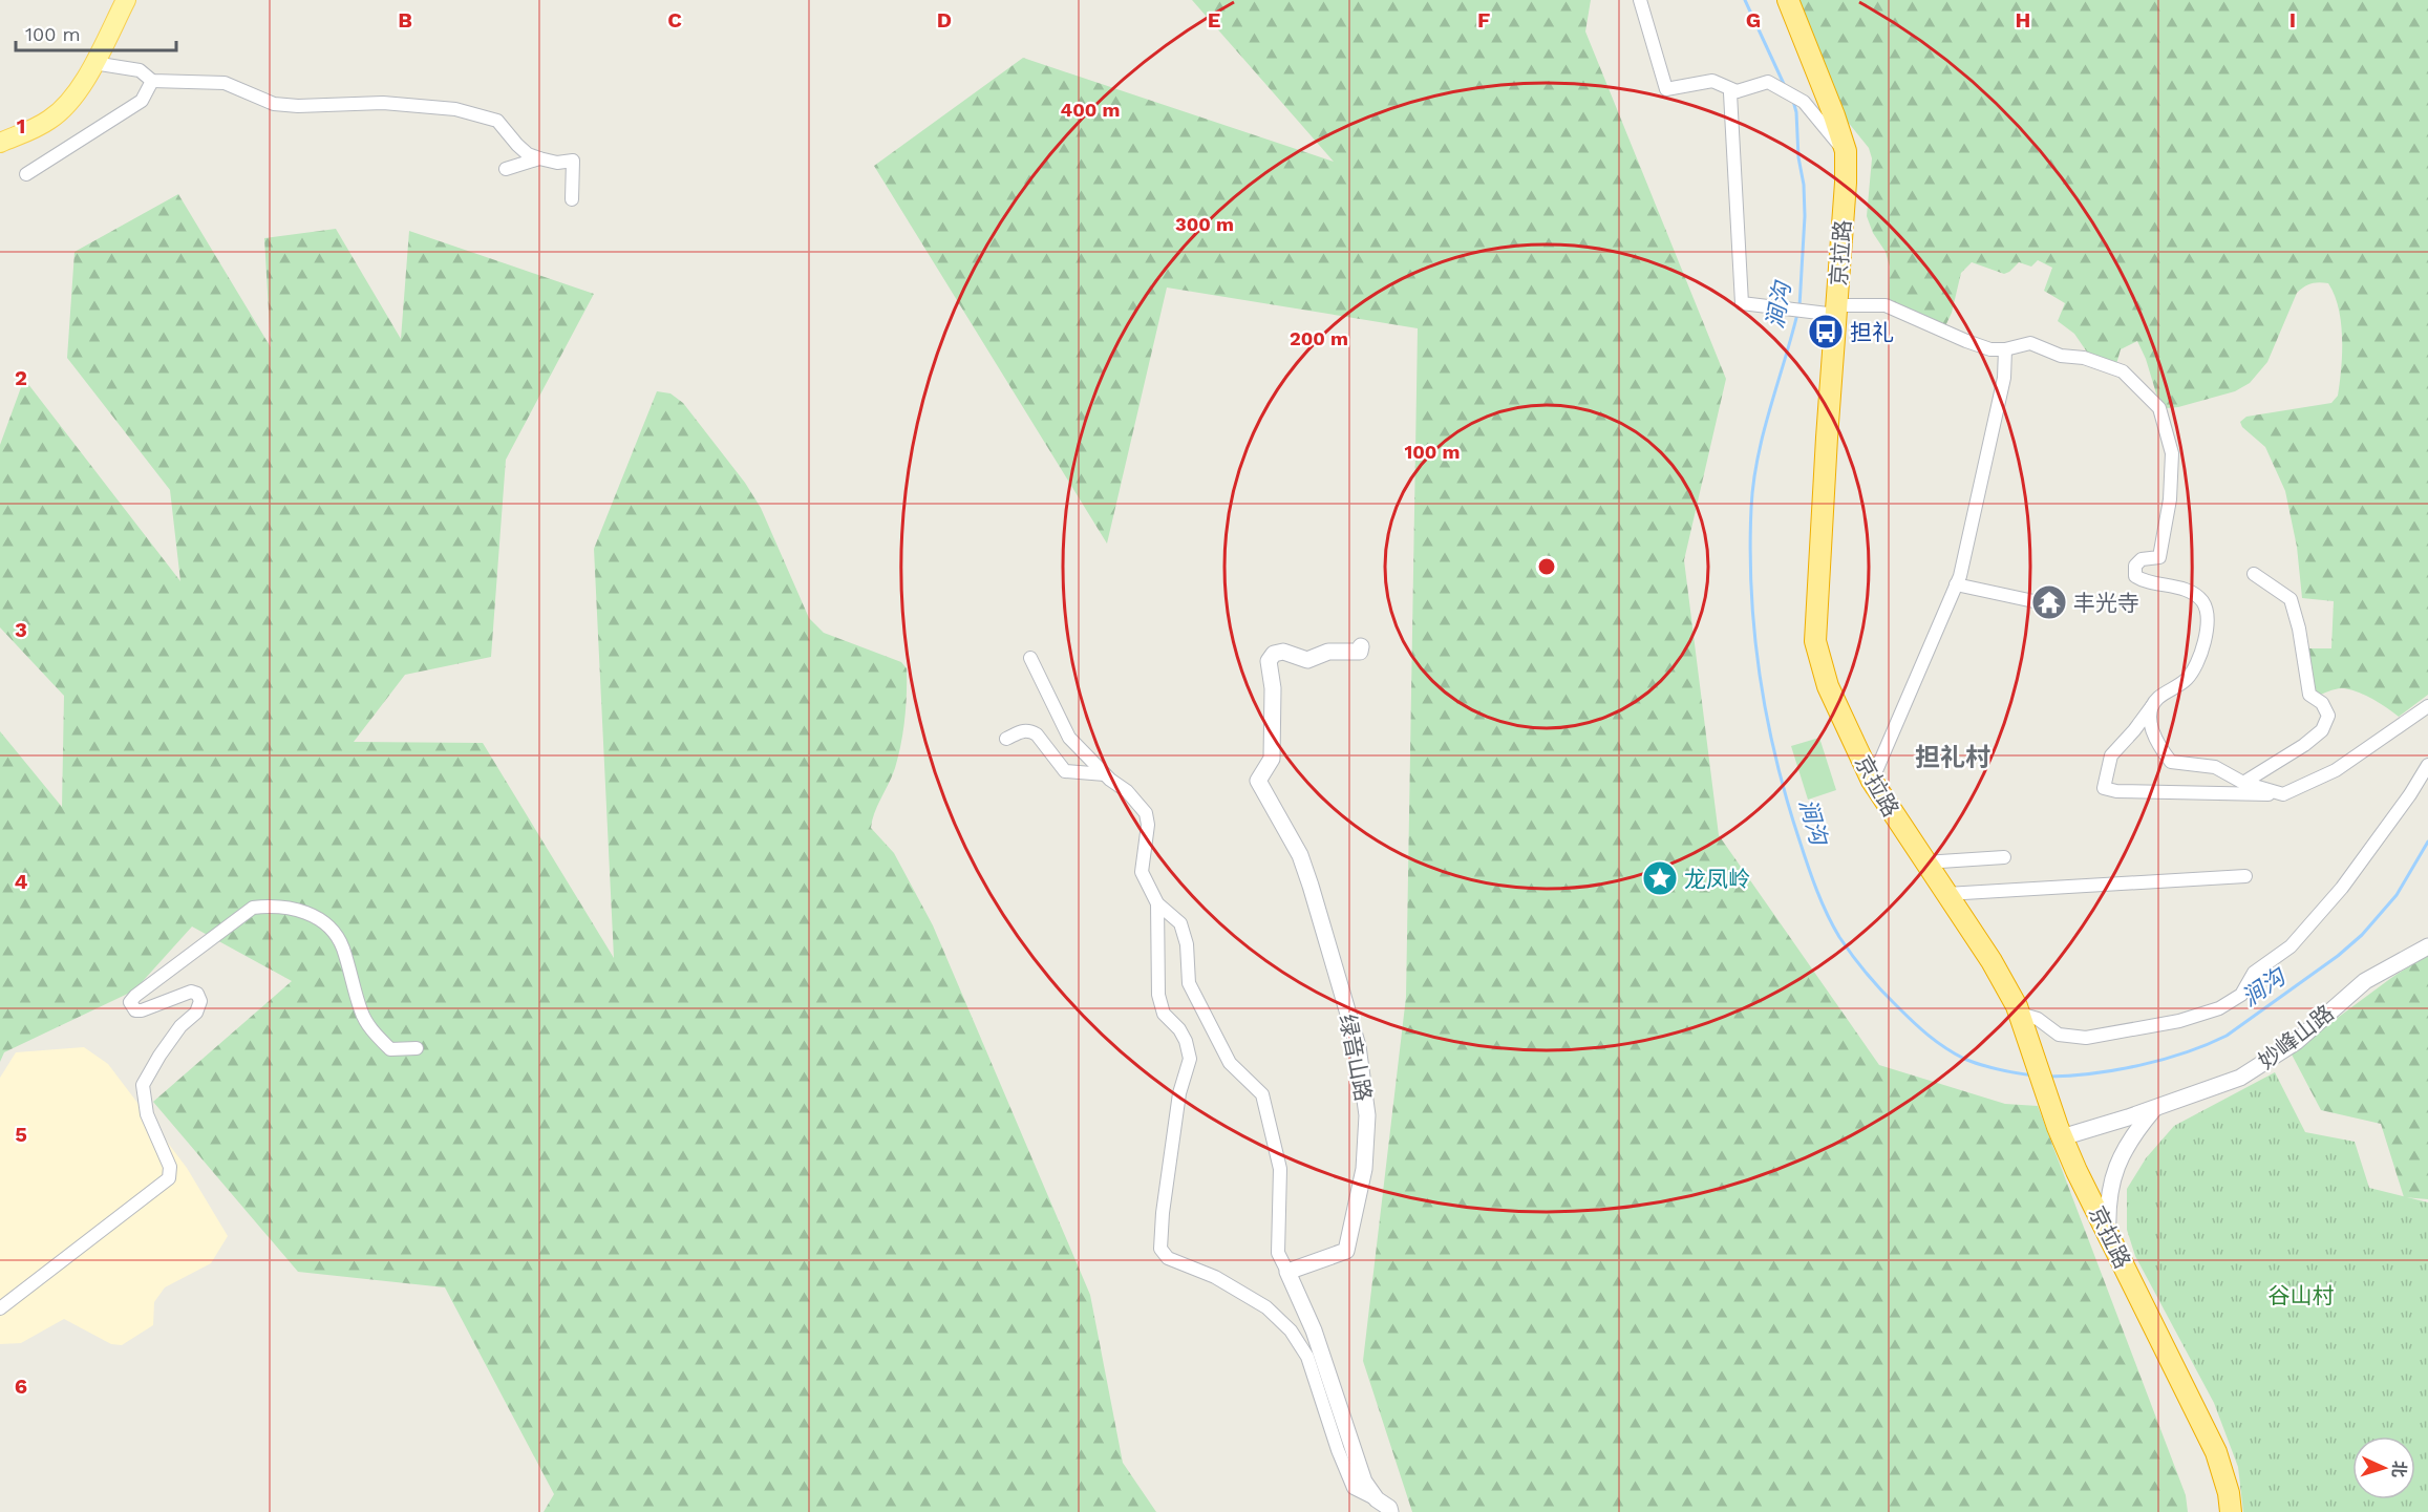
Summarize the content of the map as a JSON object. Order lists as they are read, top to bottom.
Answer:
{
  "streets": {
    "highway": ["京拉路"],
    "street": ["妙峰山路", "绿音山路"]
  },
  "crossings": [
    ["京拉路", "妙峰山路"]
  ],
  "districts": ["担礼村"],
  "water": ["涧沟"],
  "parks": ["谷山村"],
  "places": {
    "bus stop": ["担礼"],
    "temple": ["丰光寺"],
    "place": ["龙凤岭"]
  },
  "scale_bar": "100 m",
  "north": "right",
  "grid": {
    "columns": [
      "B",
      "C",
      "D",
      "E",
      "F",
      "G",
      "H",
      "I"
    ],
    "rows": [
      "1",
      "2",
      "3",
      "4",
      "5",
      "6"
    ]
  },
  "rings": [
    "400 m",
    "300 m",
    "200 m",
    "100 m"
  ]
}
